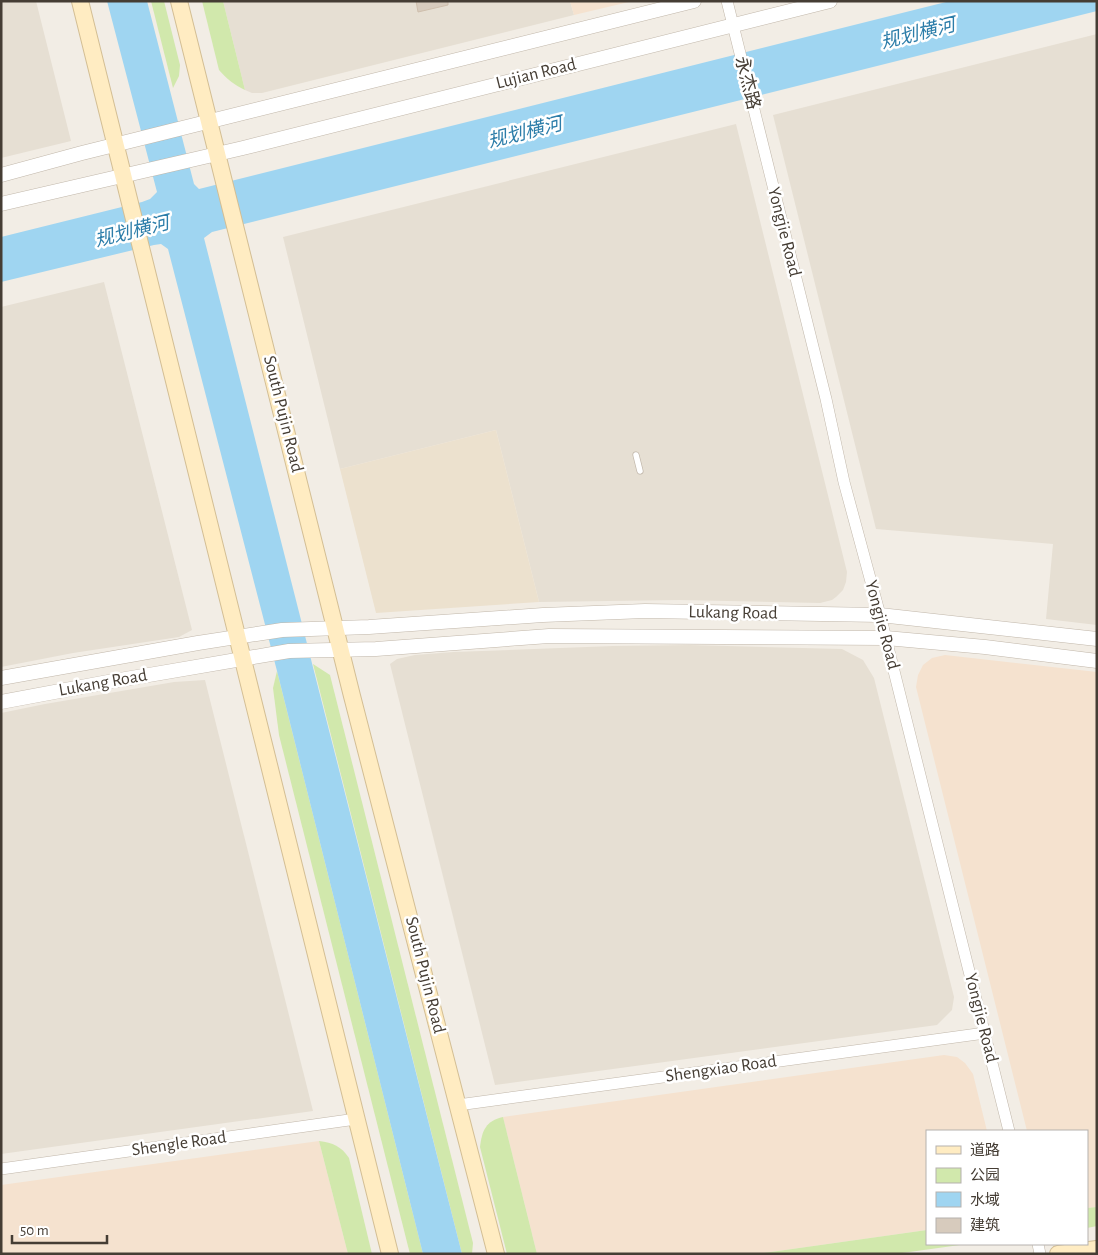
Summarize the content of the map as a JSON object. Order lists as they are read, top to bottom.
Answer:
{
  "streets": {
    "main road": ["South Pujin Road"],
    "street": [
      "Lujian Road",
      "永杰路",
      "Yongjie Road",
      "Lukang Road",
      "Shengxiao Road",
      "Shengle Road"
    ]
  },
  "crossings": [
    ["Lujian Road", "永杰路"],
    ["Lujian Road", "South Pujin Road"],
    ["永杰路", "Yongjie Road"],
    ["Yongjie Road", "Lukang Road"],
    ["Yongjie Road", "Shengxiao Road"],
    ["South Pujin Road", "Lukang Road"],
    ["South Pujin Road", "Shengxiao Road"]
  ],
  "water": ["规划横河"],
  "legend": [
    "道路",
    "公园",
    "水域",
    "建筑"
  ],
  "scale_bar": "50 m"
}
